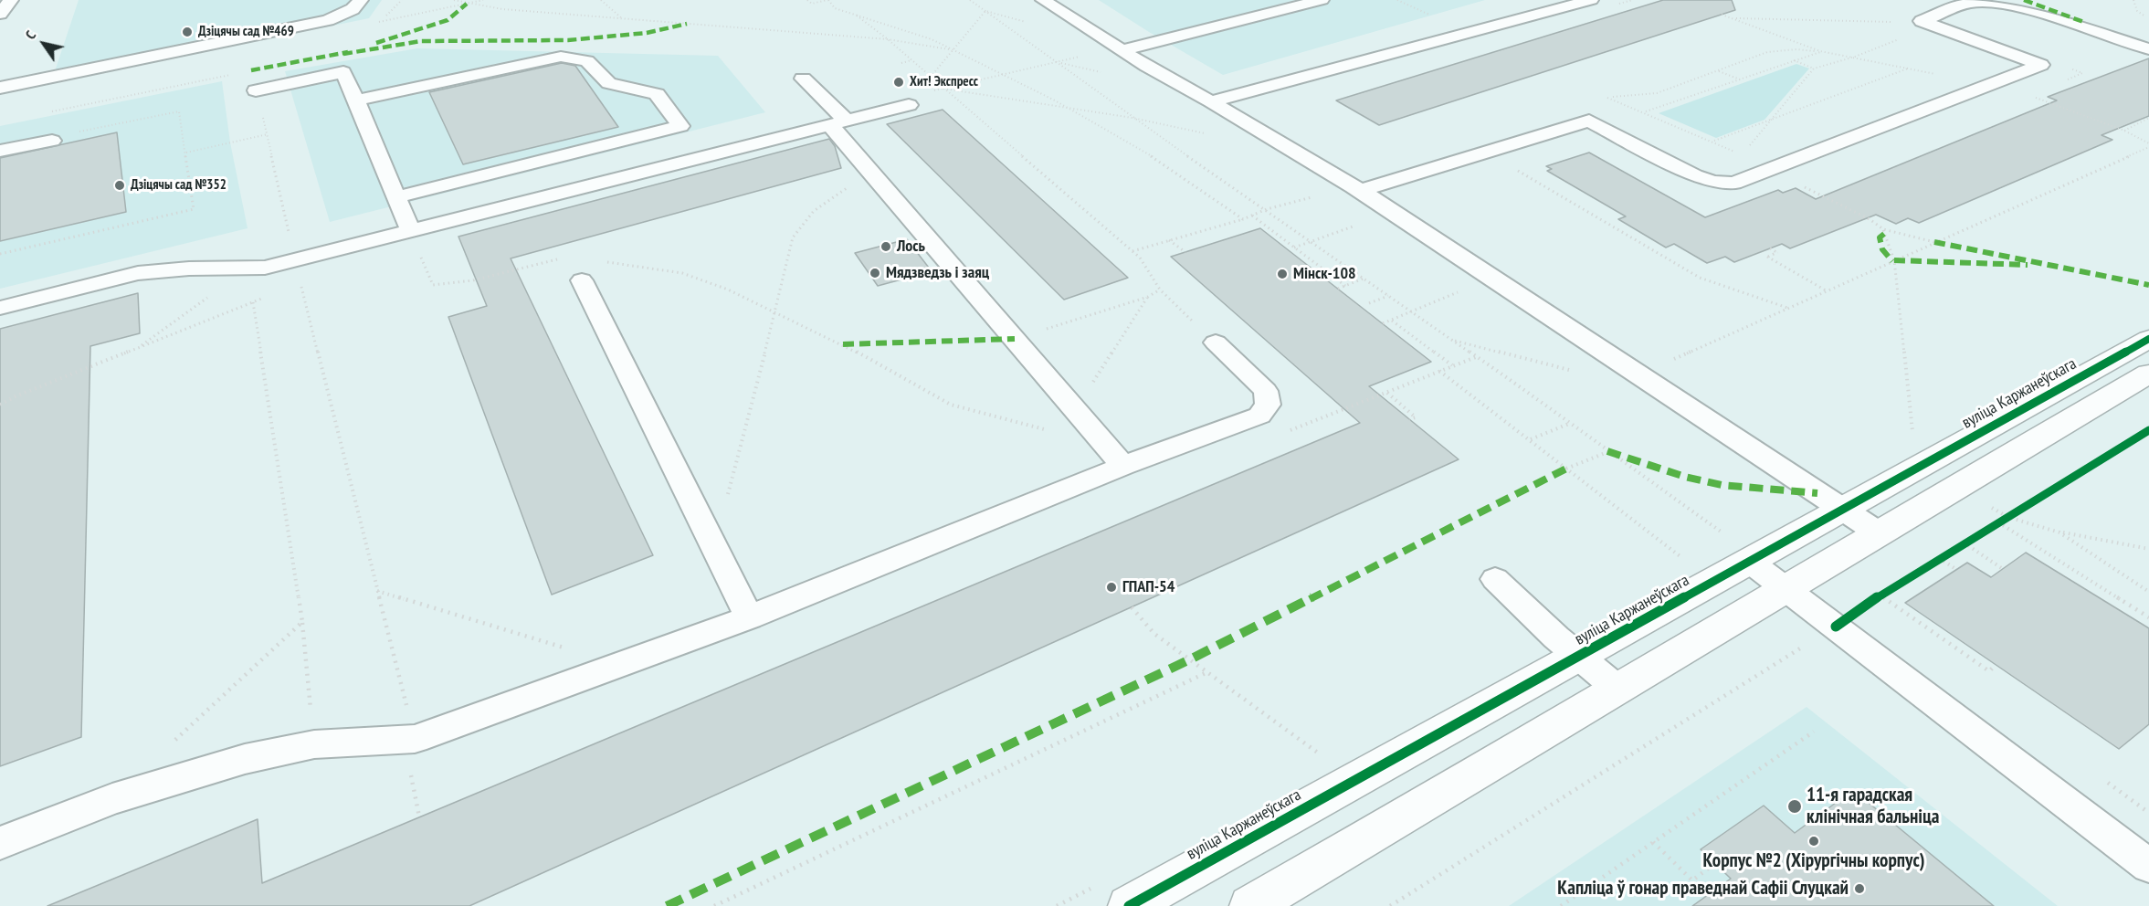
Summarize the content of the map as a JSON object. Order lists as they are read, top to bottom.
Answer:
{
  "streets": {
    "street": ["вуліца Каржанеўскага"]
  },
  "places": [
    "Дзіцячы сад №469",
    "Хит! Экспресс",
    "Дзіцячы сад №352",
    "Лось",
    "Мядзведзь і заяц",
    "Мінск-108",
    "ГПАП-54",
    "11-я гарадская клінічная бальніца",
    "Корпус №2 (Хірургічны корпус)",
    "Капліца ў гонар праведнай Сафіі Слуцкай"
  ],
  "north": "top left"
}
